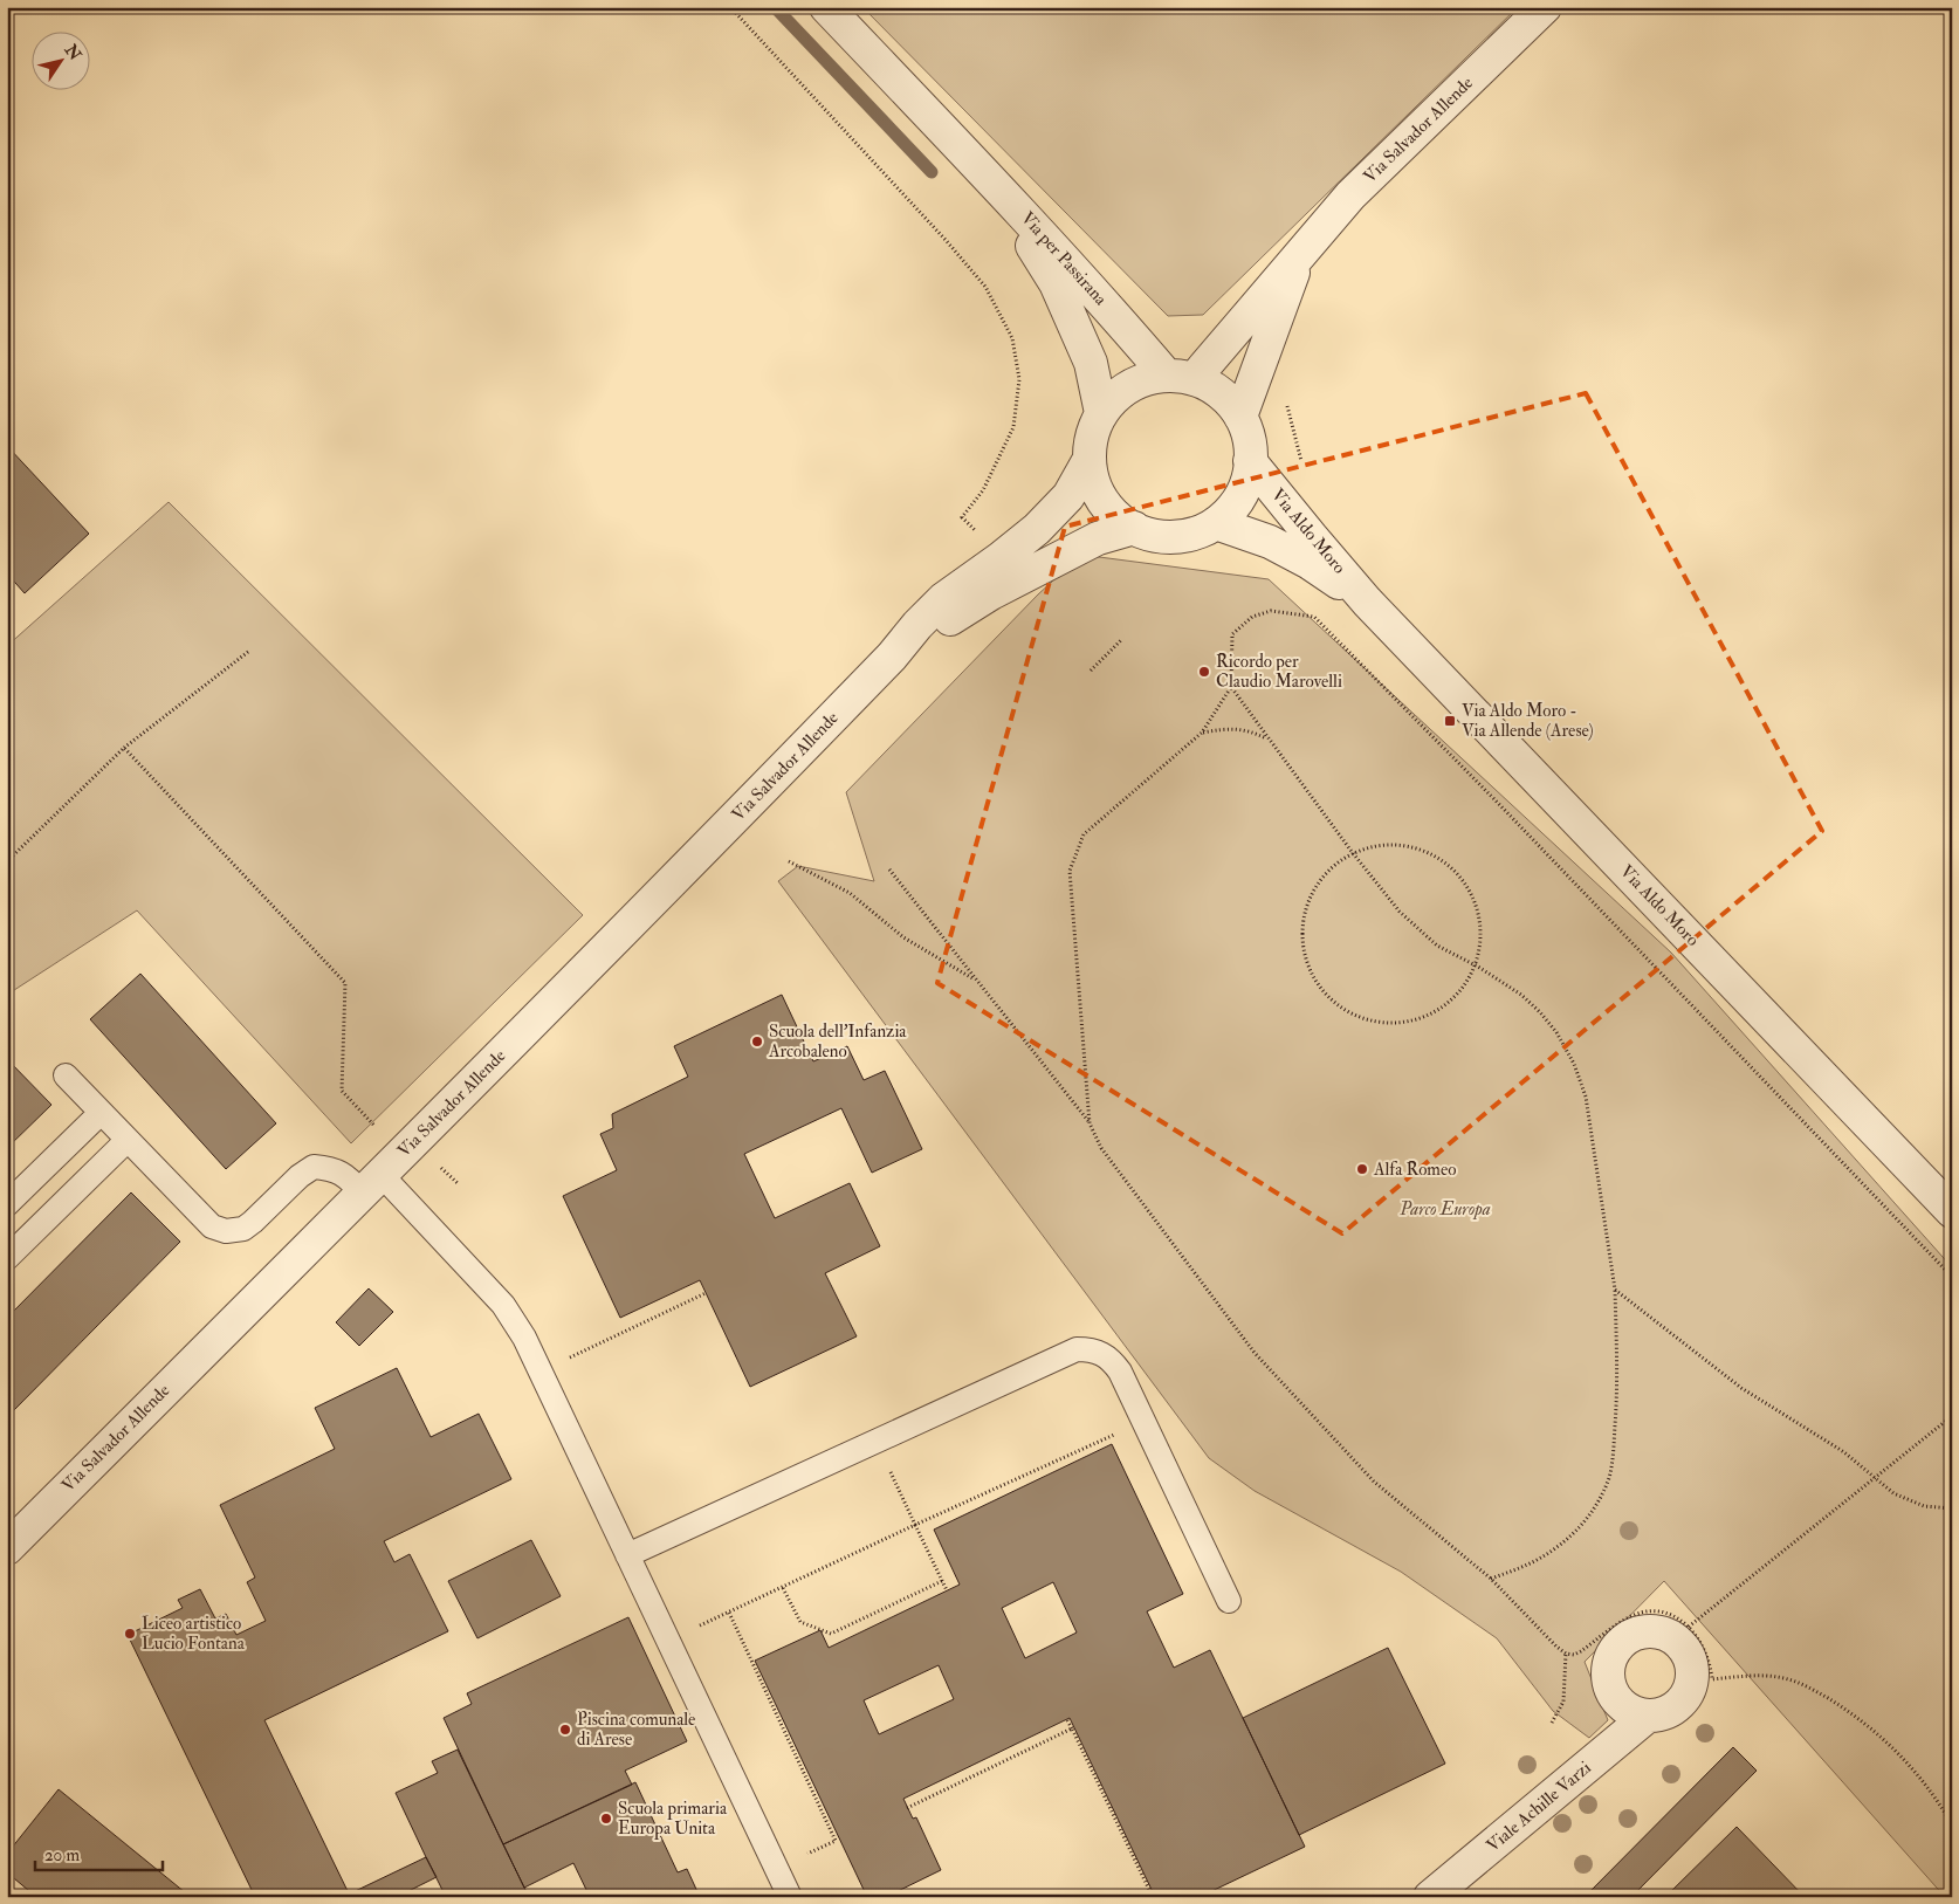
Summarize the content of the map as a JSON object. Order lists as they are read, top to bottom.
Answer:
{
  "streets": {
    "street": [
      "Via Salvador Allende",
      "Via per Passirana",
      "Via Aldo Moro",
      "Viale Achille Varzi"
    ]
  },
  "crossings": [
    ["Via Salvador Allende", "Via per Passirana"],
    ["Via Salvador Allende", "Via Aldo Moro"],
    ["Via per Passirana", "Via Aldo Moro"]
  ],
  "parks": ["Parco Europa"],
  "places": {
    "other": [
      "Ricordo per Claudio Marovelli",
      "Scuola dell'Infanzia Arcobaleno",
      "Alfa Romeo",
      "Liceo artistico Lucio Fontana",
      "Piscina comunale di Arese",
      "Scuola primaria Europa Unita"
    ],
    "transit": ["Via Aldo Moro - Via Allende (Arese)"]
  },
  "scale_bar": "20 m",
  "north": "top right"
}
